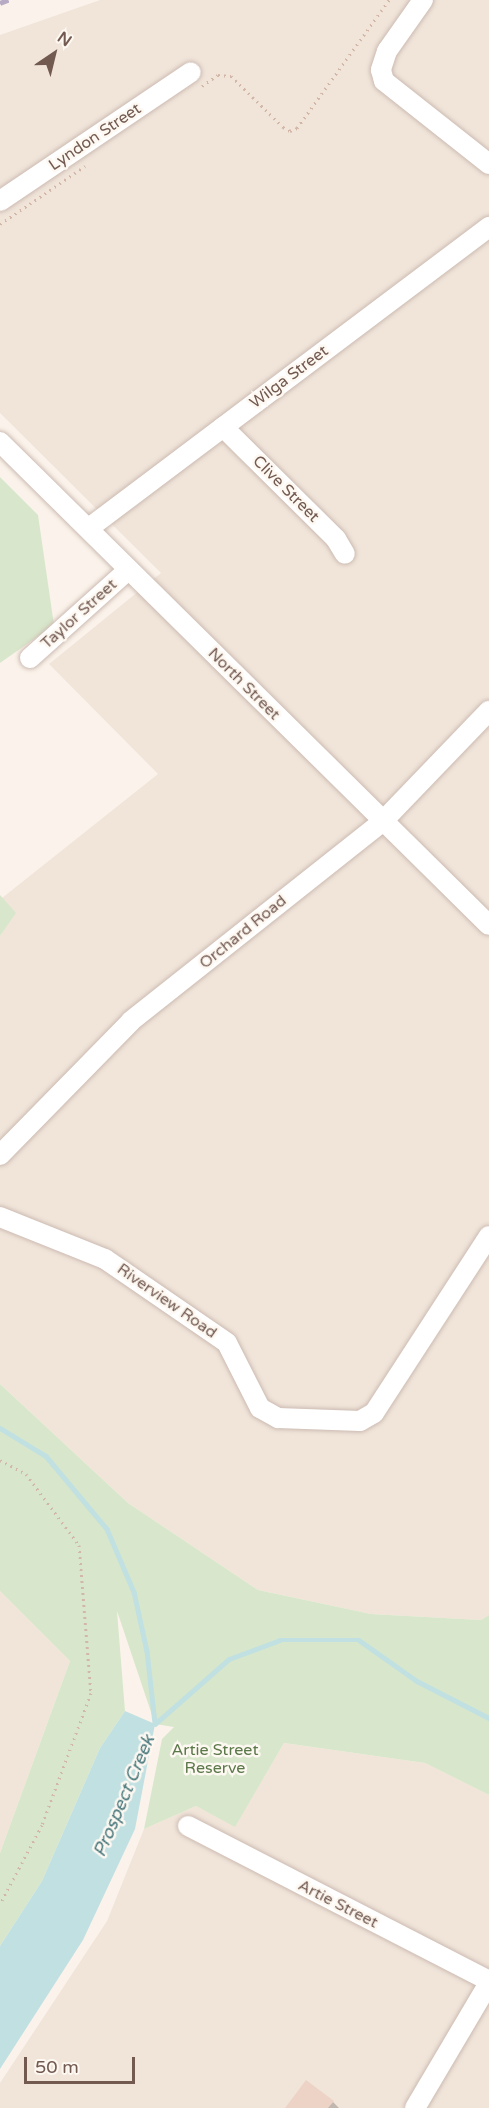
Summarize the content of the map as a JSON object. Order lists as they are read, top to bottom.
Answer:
{
  "streets": {
    "street": [
      "Lyndon Street",
      "Wilga Street",
      "Clive Street",
      "Taylor Street",
      "North Street",
      "Orchard Road",
      "Riverview Road",
      "Artie Street"
    ]
  },
  "crossings": [
    ["Wilga Street", "Clive Street"],
    ["Wilga Street", "North Street"],
    ["Taylor Street", "North Street"],
    ["North Street", "Orchard Road"]
  ],
  "water": ["Prospect Creek"],
  "parks": ["Artie Street Reserve"],
  "scale_bar": "50 m",
  "north": "top right"
}
